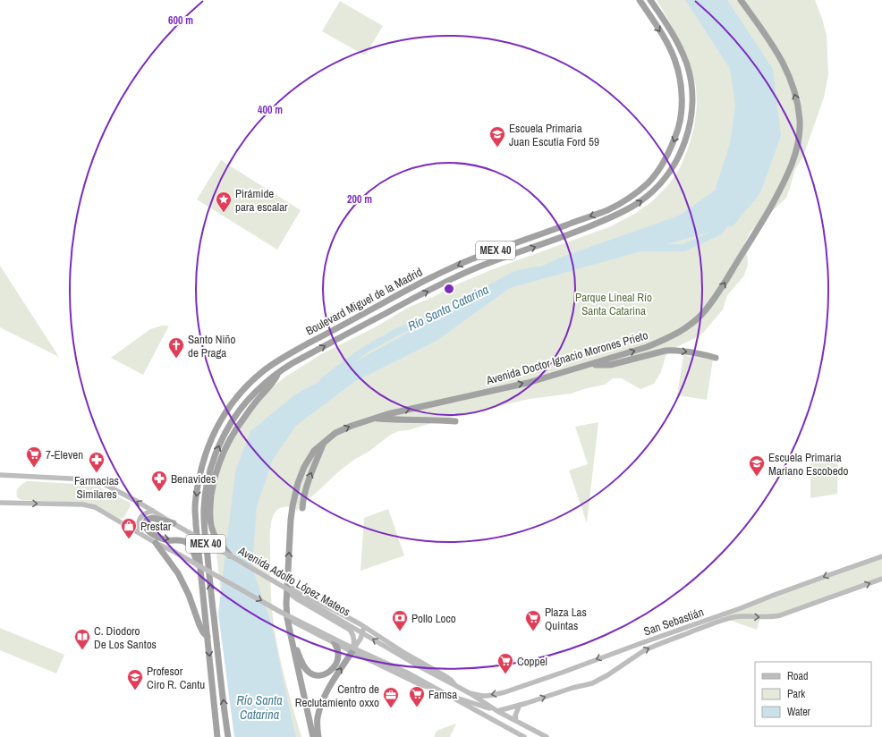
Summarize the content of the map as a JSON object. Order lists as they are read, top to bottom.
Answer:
{
  "streets": {
    "highway": ["MEX 40", "Boulevard Miguel de la Madrid", "Avenida Doctor Ignacio Morones Prieto"],
    "main road": ["Avenida Adolfo López Mateos", "San Sebastián"]
  },
  "crossings": [
    ["Avenida Adolfo López Mateos", "San Sebastián"]
  ],
  "one_way": ["Avenida Doctor Ignacio Morones Prieto"],
  "water": ["Río Santa Catarina"],
  "parks": ["Parque Lineal Río Santa Catarina"],
  "places": {
    "school or university": ["Escuela Primaria Juan Escutia Ford 59", "Escuela Primaria Mariano Escobedo", "Profesor Ciro R. Cantu"],
    "place": ["Pirámide para escalar"],
    "church": ["Santo Niño de Praga"],
    "supermarket": [
      "7-Eleven",
      "Plaza Las Quintas",
      "Coppel",
      "Famsa"
    ],
    "pharmacy": ["Farmacias Similares", "Benavides"],
    "shop": ["Prestar"],
    "bank": ["Pollo Loco"],
    "library": ["C. Diodoro De Los Santos"],
    "office": ["Centro de Reclutamiento oxxo"]
  },
  "legend": ["Road", "Park", "Water"],
  "rings": ["600 m", "400 m", "200 m"]
}
